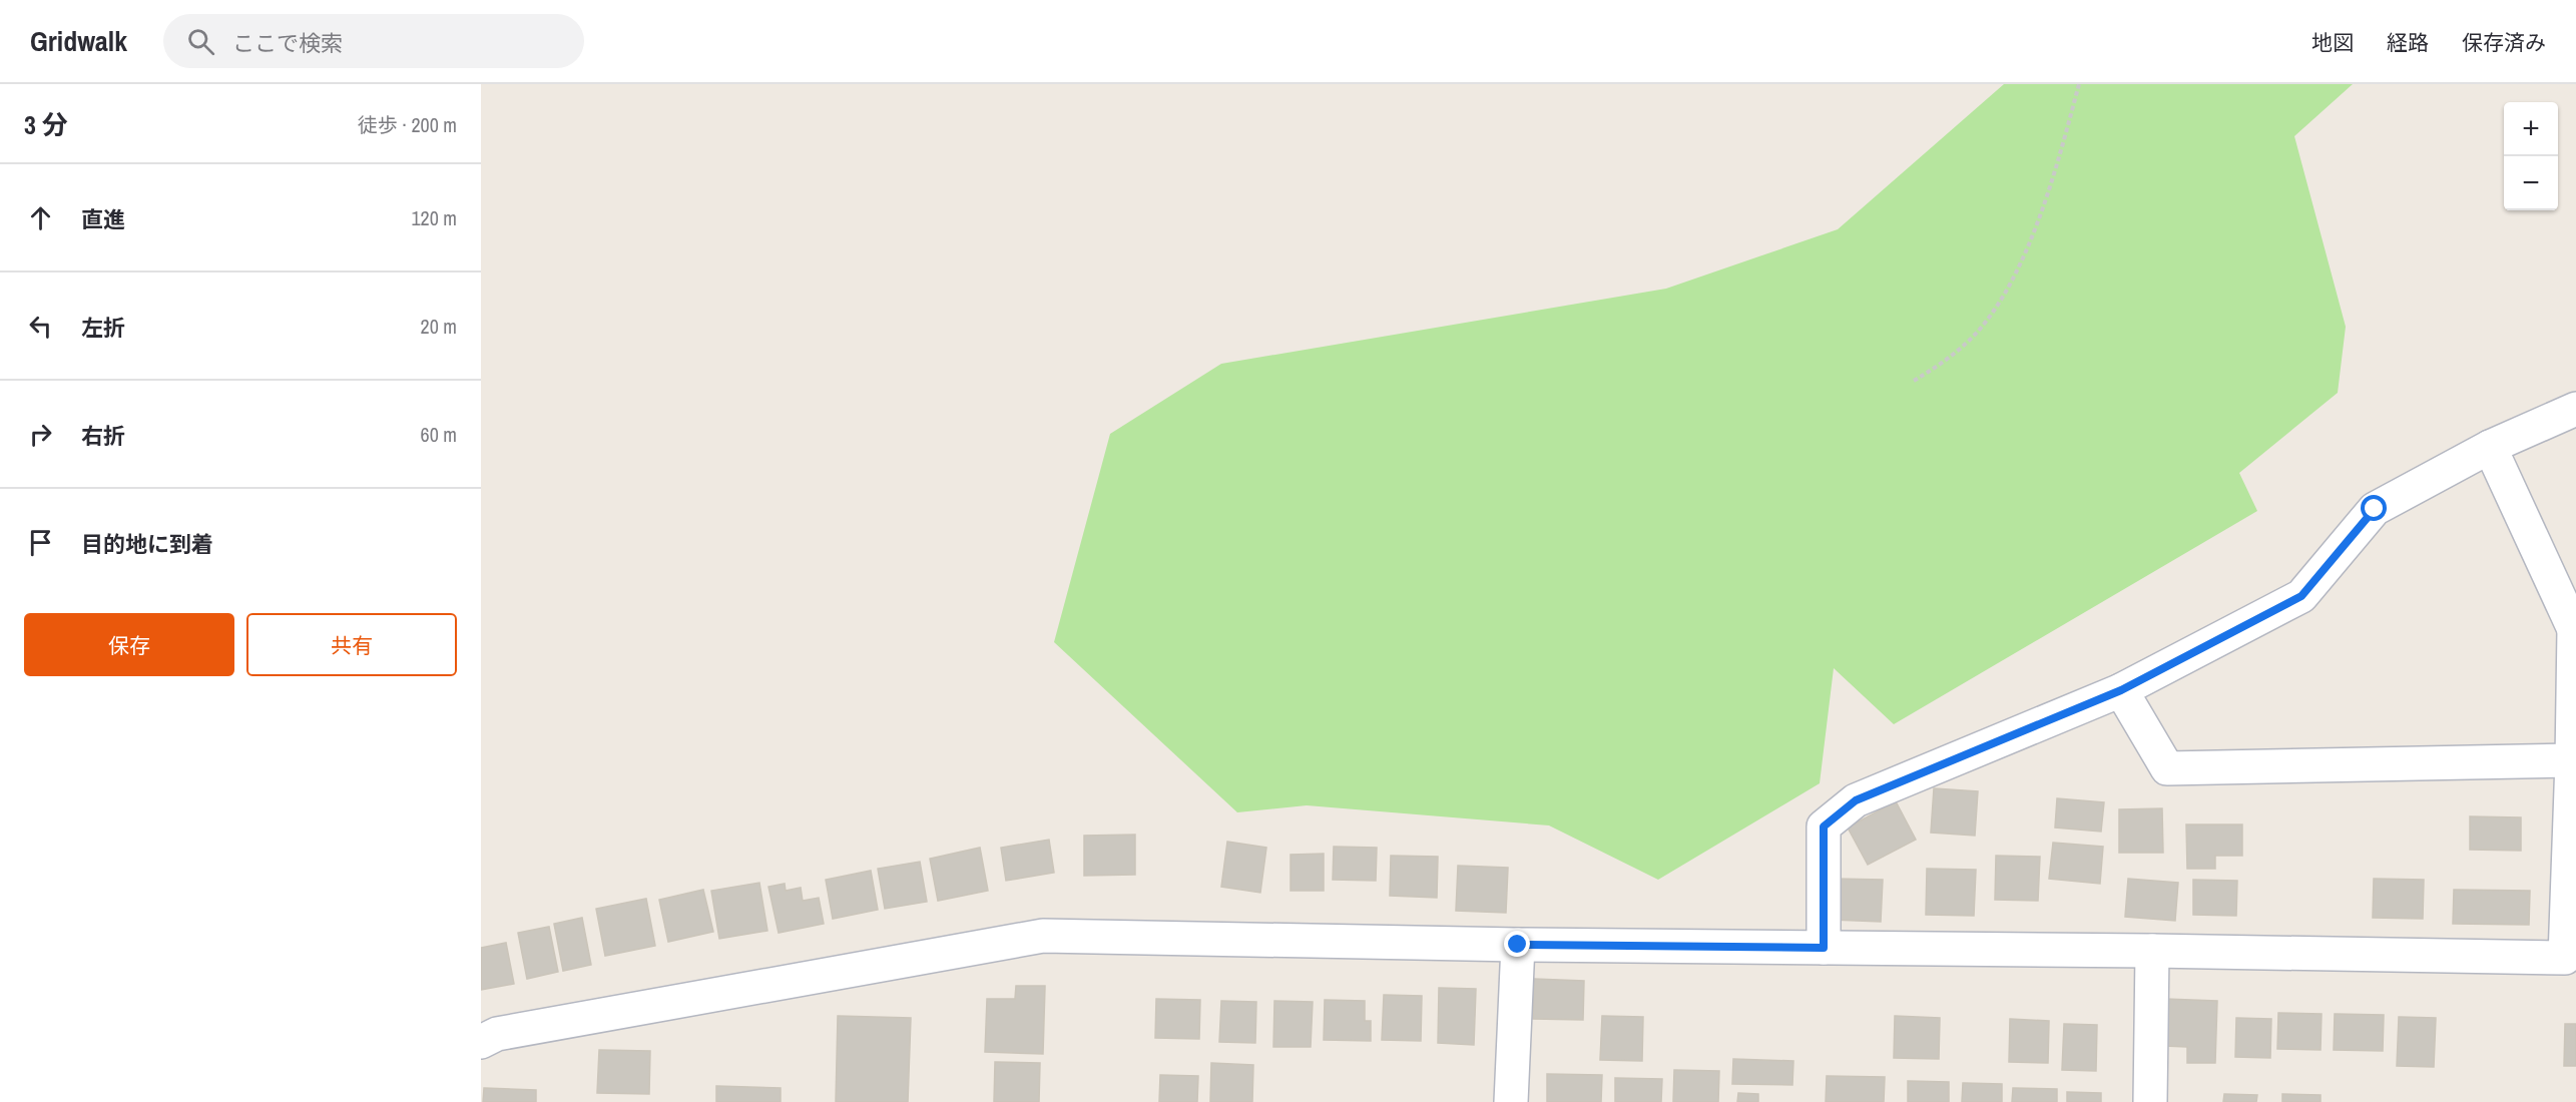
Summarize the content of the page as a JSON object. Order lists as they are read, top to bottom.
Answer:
{
  "page": {
    "header": "Gridwalk",
    "search": "ここで検索",
    "nav": ["地図", "経路", "保存済み"],
    "heading": ["3 分", "徒歩 · 200 m"],
    "map_buttons": ["+", "−"],
    "list": [
      ["直進", "120 m"],
      ["左折", "20 m"],
      ["右折", "60 m"],
      "目的地に到着"
    ],
    "buttons": ["保存", "共有"]
  }
}
